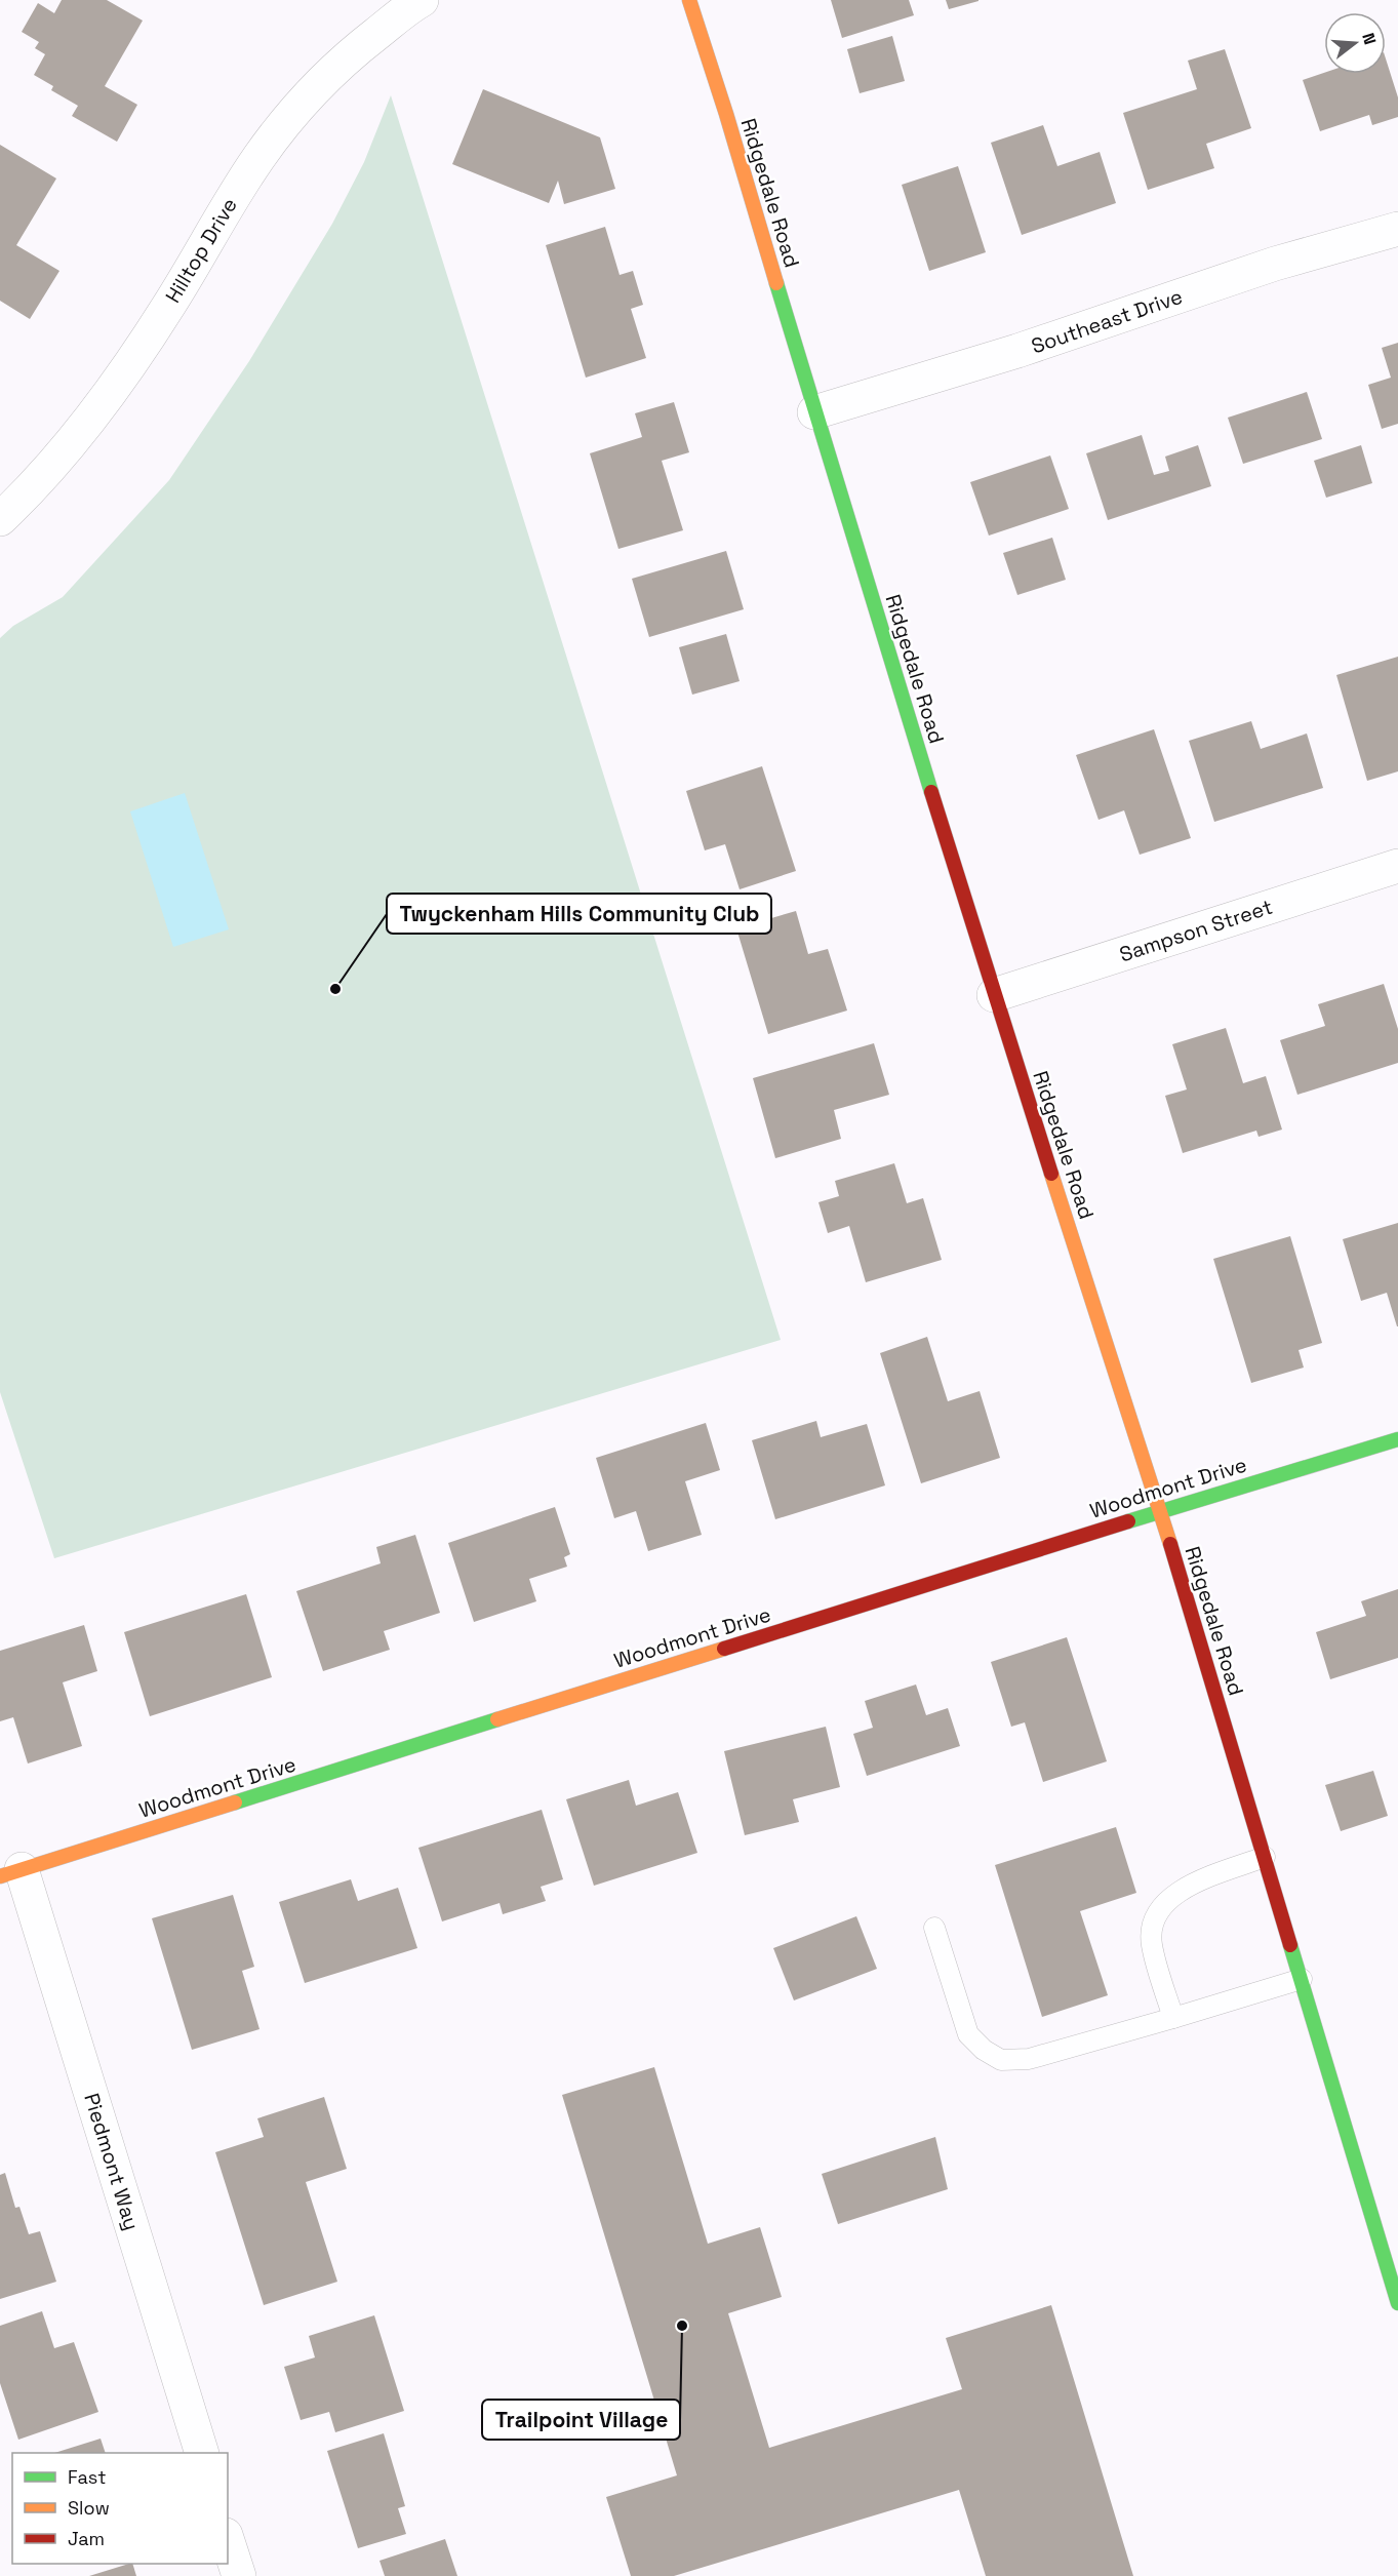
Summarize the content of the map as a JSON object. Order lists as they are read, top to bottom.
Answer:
{
  "streets": {
    "street": [
      "Ridgedale Road",
      "Hilltop Drive",
      "Southeast Drive",
      "Sampson Street",
      "Woodmont Drive",
      "Piedmont Way"
    ]
  },
  "crossings": [
    ["Ridgedale Road", "Southeast Drive"],
    ["Ridgedale Road", "Sampson Street"],
    ["Ridgedale Road", "Woodmont Drive"],
    ["Woodmont Drive", "Piedmont Way"]
  ],
  "places": ["Twyckenham Hills Community Club", "Trailpoint Village"],
  "legend": ["Fast", "Slow", "Jam"],
  "north": "right"
}
